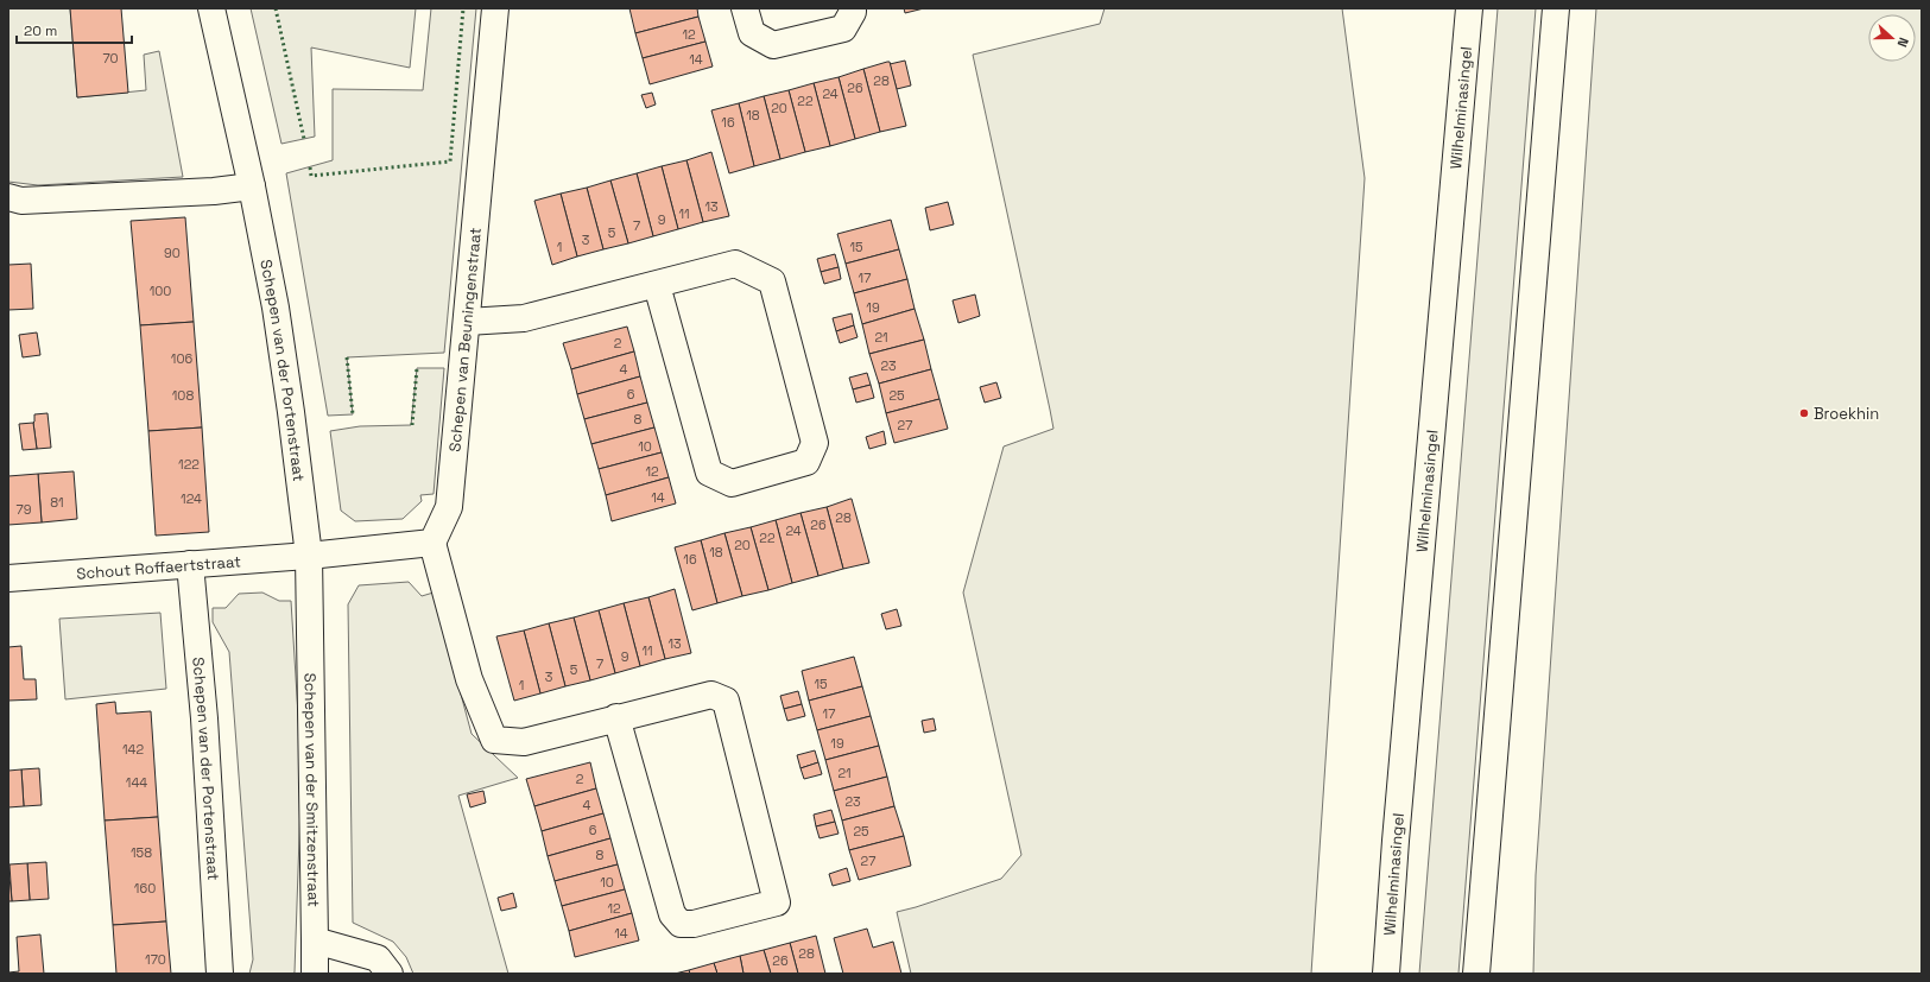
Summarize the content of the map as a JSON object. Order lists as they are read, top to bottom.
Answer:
{
  "streets": {
    "street": [
      "Wilhelminasingel",
      "Schepen van Beuningenstraat",
      "Schepen van der Portenstraat",
      "Schout Roffaertstraat",
      "Schepen van der Smitzenstraat"
    ]
  },
  "crossings": [
    ["Schepen van der Portenstraat", "Schout Roffaertstraat"],
    ["Schepen van der Portenstraat", "Schepen van der Smitzenstraat"],
    ["Schout Roffaertstraat", "Schepen van der Smitzenstraat"]
  ],
  "places": ["Broekhin"],
  "house_numbers": [
    "12",
    "70",
    "14",
    "28",
    "26",
    "24",
    "22",
    "20",
    "18",
    "16",
    "13",
    "11",
    "9",
    "7",
    "5",
    "3",
    "1",
    "15",
    "90",
    "17",
    "100",
    "19",
    "21",
    "2",
    "106",
    "23",
    "4",
    "6",
    "108",
    "25",
    "8",
    "27",
    "10",
    "122",
    "12",
    "14",
    "124",
    "81",
    "79",
    "28",
    "26",
    "24",
    "22",
    "20",
    "18",
    "16",
    "13",
    "11",
    "9",
    "7",
    "5",
    "3",
    "15",
    "1",
    "17",
    "19",
    "142",
    "21",
    "2",
    "144",
    "23",
    "4",
    "6",
    "25",
    "158",
    "8",
    "27",
    "10",
    "160",
    "12",
    "14",
    "28",
    "170",
    "26"
  ],
  "scale_bar": "20 m",
  "north": "right"
}
